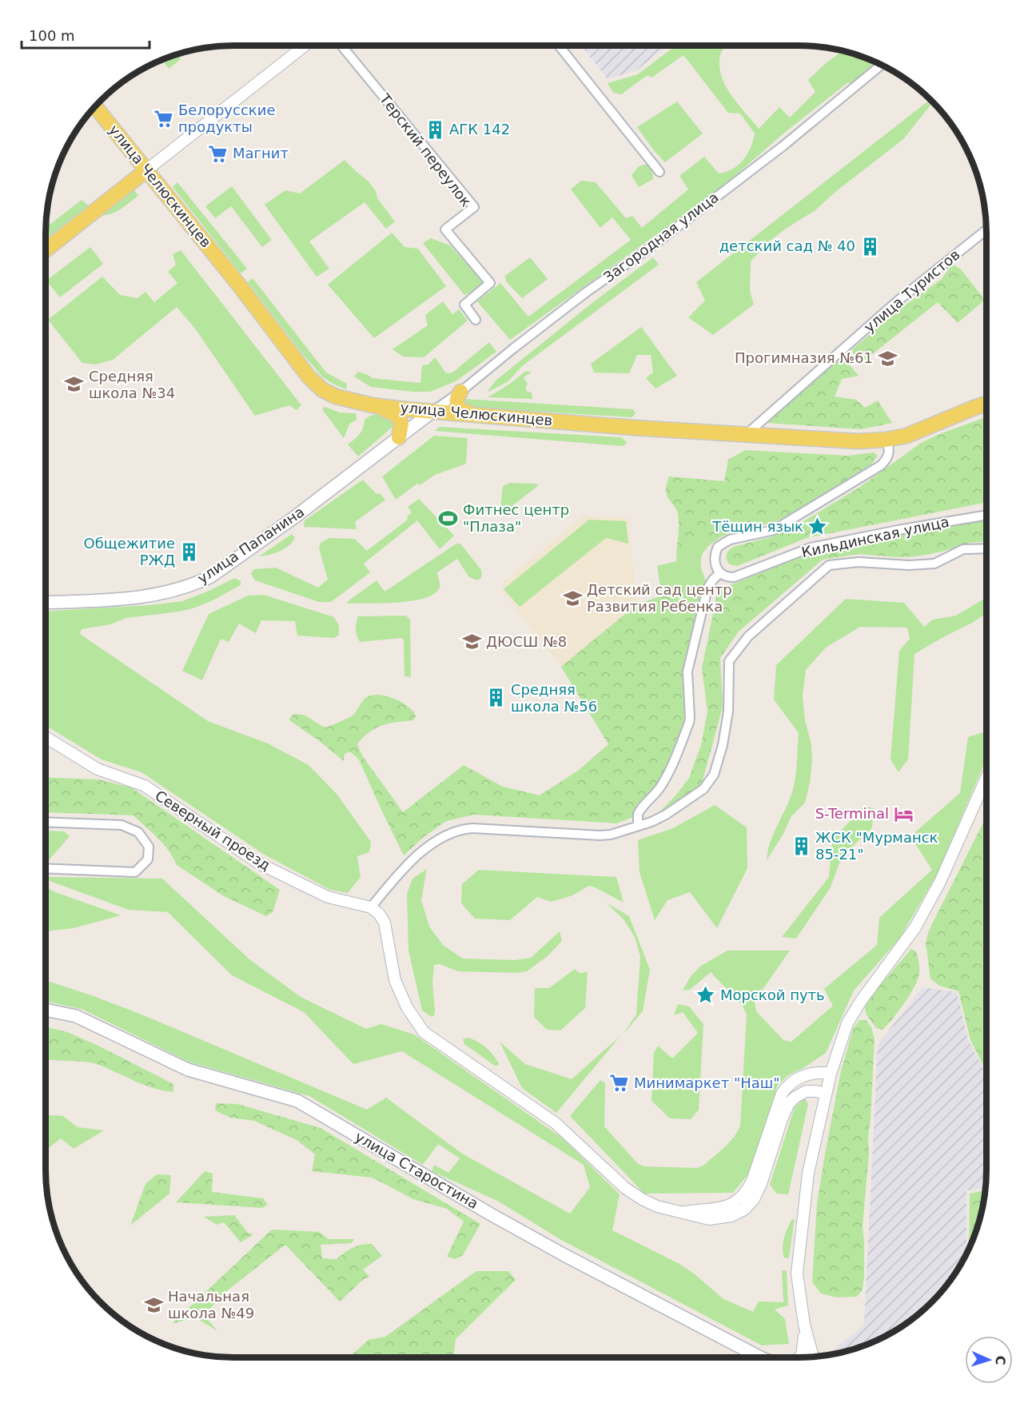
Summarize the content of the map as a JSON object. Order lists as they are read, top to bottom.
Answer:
{
  "streets": {
    "main road": ["улица Челюскинцев", "улица Папанина", "улица Старостина"],
    "street": [
      "Терский переулок",
      "Загородная улица",
      "улица Туристов",
      "Кильдинская улица",
      "Северный проезд"
    ]
  },
  "crossings": [
    ["улица Челюскинцев", "Загородная улица"],
    ["улица Челюскинцев", "улица Туристов"],
    ["улица Челюскинцев", "улица Папанина"],
    ["Загородная улица", "улица Папанина"]
  ],
  "places": {
    "supermarket": ["Белорусские продукты", "Магнит", "Минимаркет \"Наш\""],
    "building": [
      "АГК 142",
      "детский сад № 40",
      "Общежитие РЖД",
      "Средняя школа №56",
      "ЖСК \"Мурманск 85-21\""
    ],
    "school or university": [
      "Прогимназия №61",
      "Средняя школа №34",
      "Детский сад центр Развития Ребенка",
      "ДЮСШ №8",
      "Начальная школа №49"
    ],
    "sports": ["Фитнес центр \"Плаза\""],
    "place": ["Тёщин язык", "Морской путь"],
    "hotel": ["S-Terminal"]
  },
  "scale_bar": "100 m",
  "north": "right"
}
